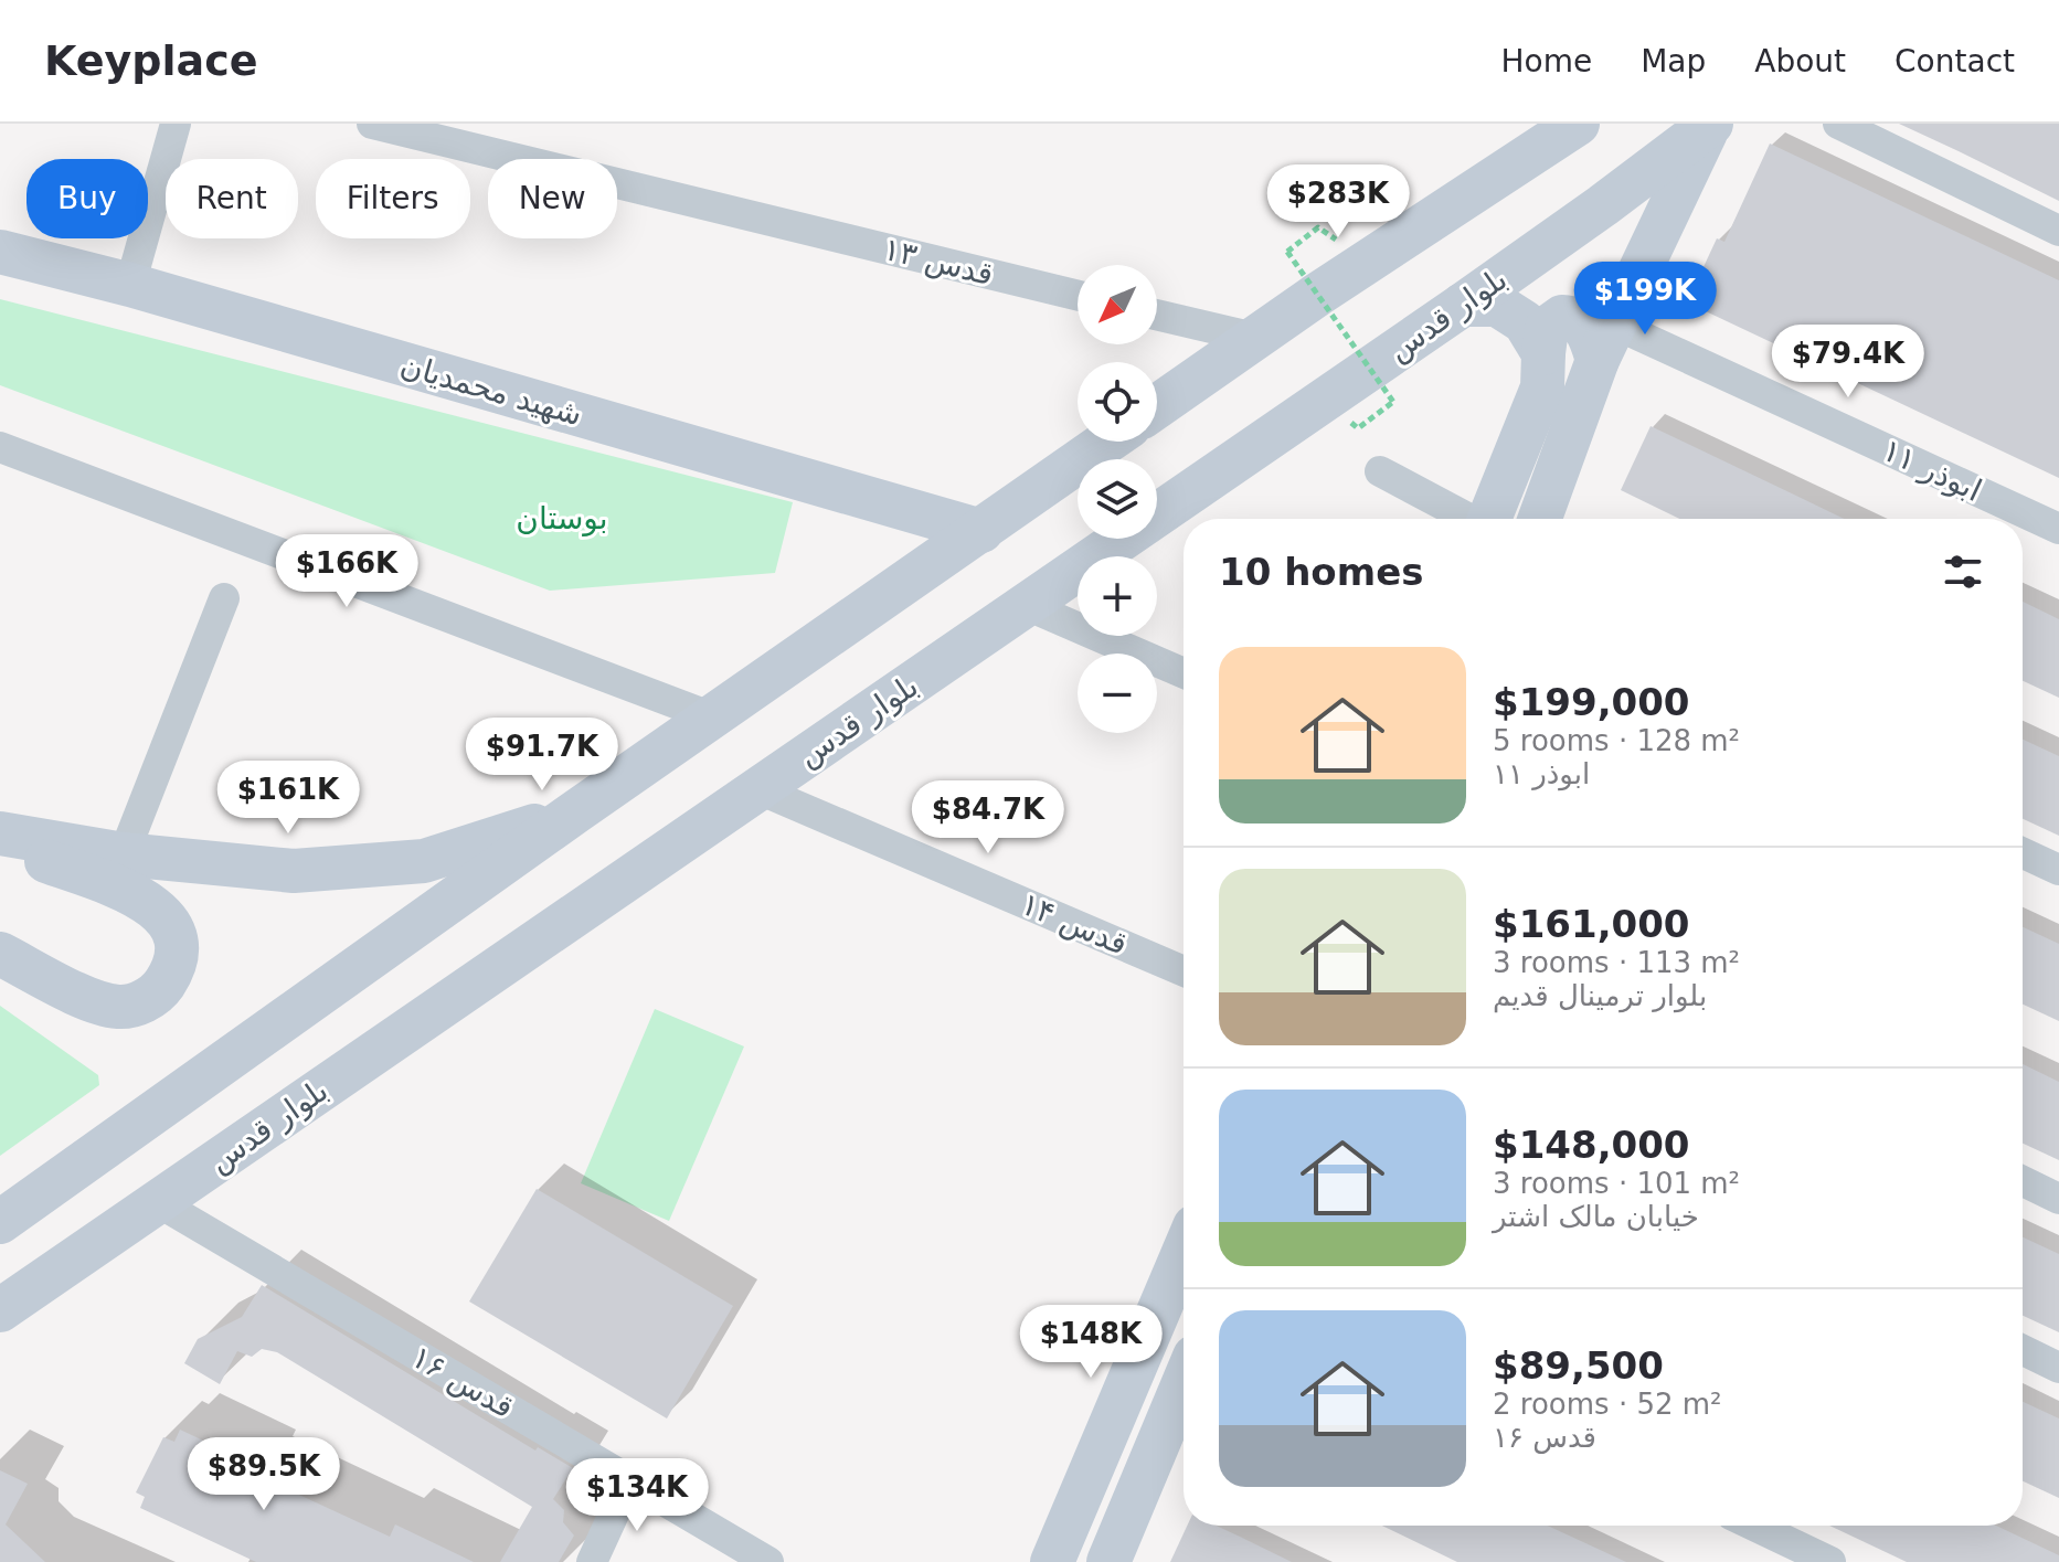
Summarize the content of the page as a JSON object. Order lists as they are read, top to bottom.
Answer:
{
  "streets": {
    "main road": ["بلوار قدس", "شهید محمدیان"],
    "street": [
      "قدس ۱۳",
      "ابوذر ۱۱",
      "قدس ۱۴",
      "قدس ۱۶"
    ]
  },
  "crossings": [
    ["بلوار قدس", "قدس ۱۴"],
    ["بلوار قدس", "قدس ۱۶"]
  ],
  "parks": ["بوستان"],
  "north": "bottom left",
  "page": {
    "header": "Keyplace",
    "nav": [
      "Home",
      "Map",
      "About",
      "Contact"
    ],
    "chip": [
      "Buy",
      "Rent",
      "Filters",
      "New"
    ],
    "price": [
      "$283K",
      "$199K",
      "$79.4K",
      "$166K",
      "$91.7K",
      "$161K",
      "$84.7K",
      "$148K",
      "$89.5K",
      "$134K"
    ],
    "map_buttons": ["+", "−"],
    "heading": "10 homes",
    "list": [
      {
        "name": "$199,000",
        "note": "5 rooms · 128 m² · ابوذر ۱۱"
      },
      {
        "name": "$161,000",
        "note": "3 rooms · 113 m² · بلوار ترمینال قدیم"
      },
      {
        "name": "$148,000",
        "note": "3 rooms · 101 m² · خیابان مالک اشتر"
      },
      {
        "name": "$89,500",
        "note": "2 rooms · 52 m² · قدس ۱۶"
      }
    ]
  }
}
